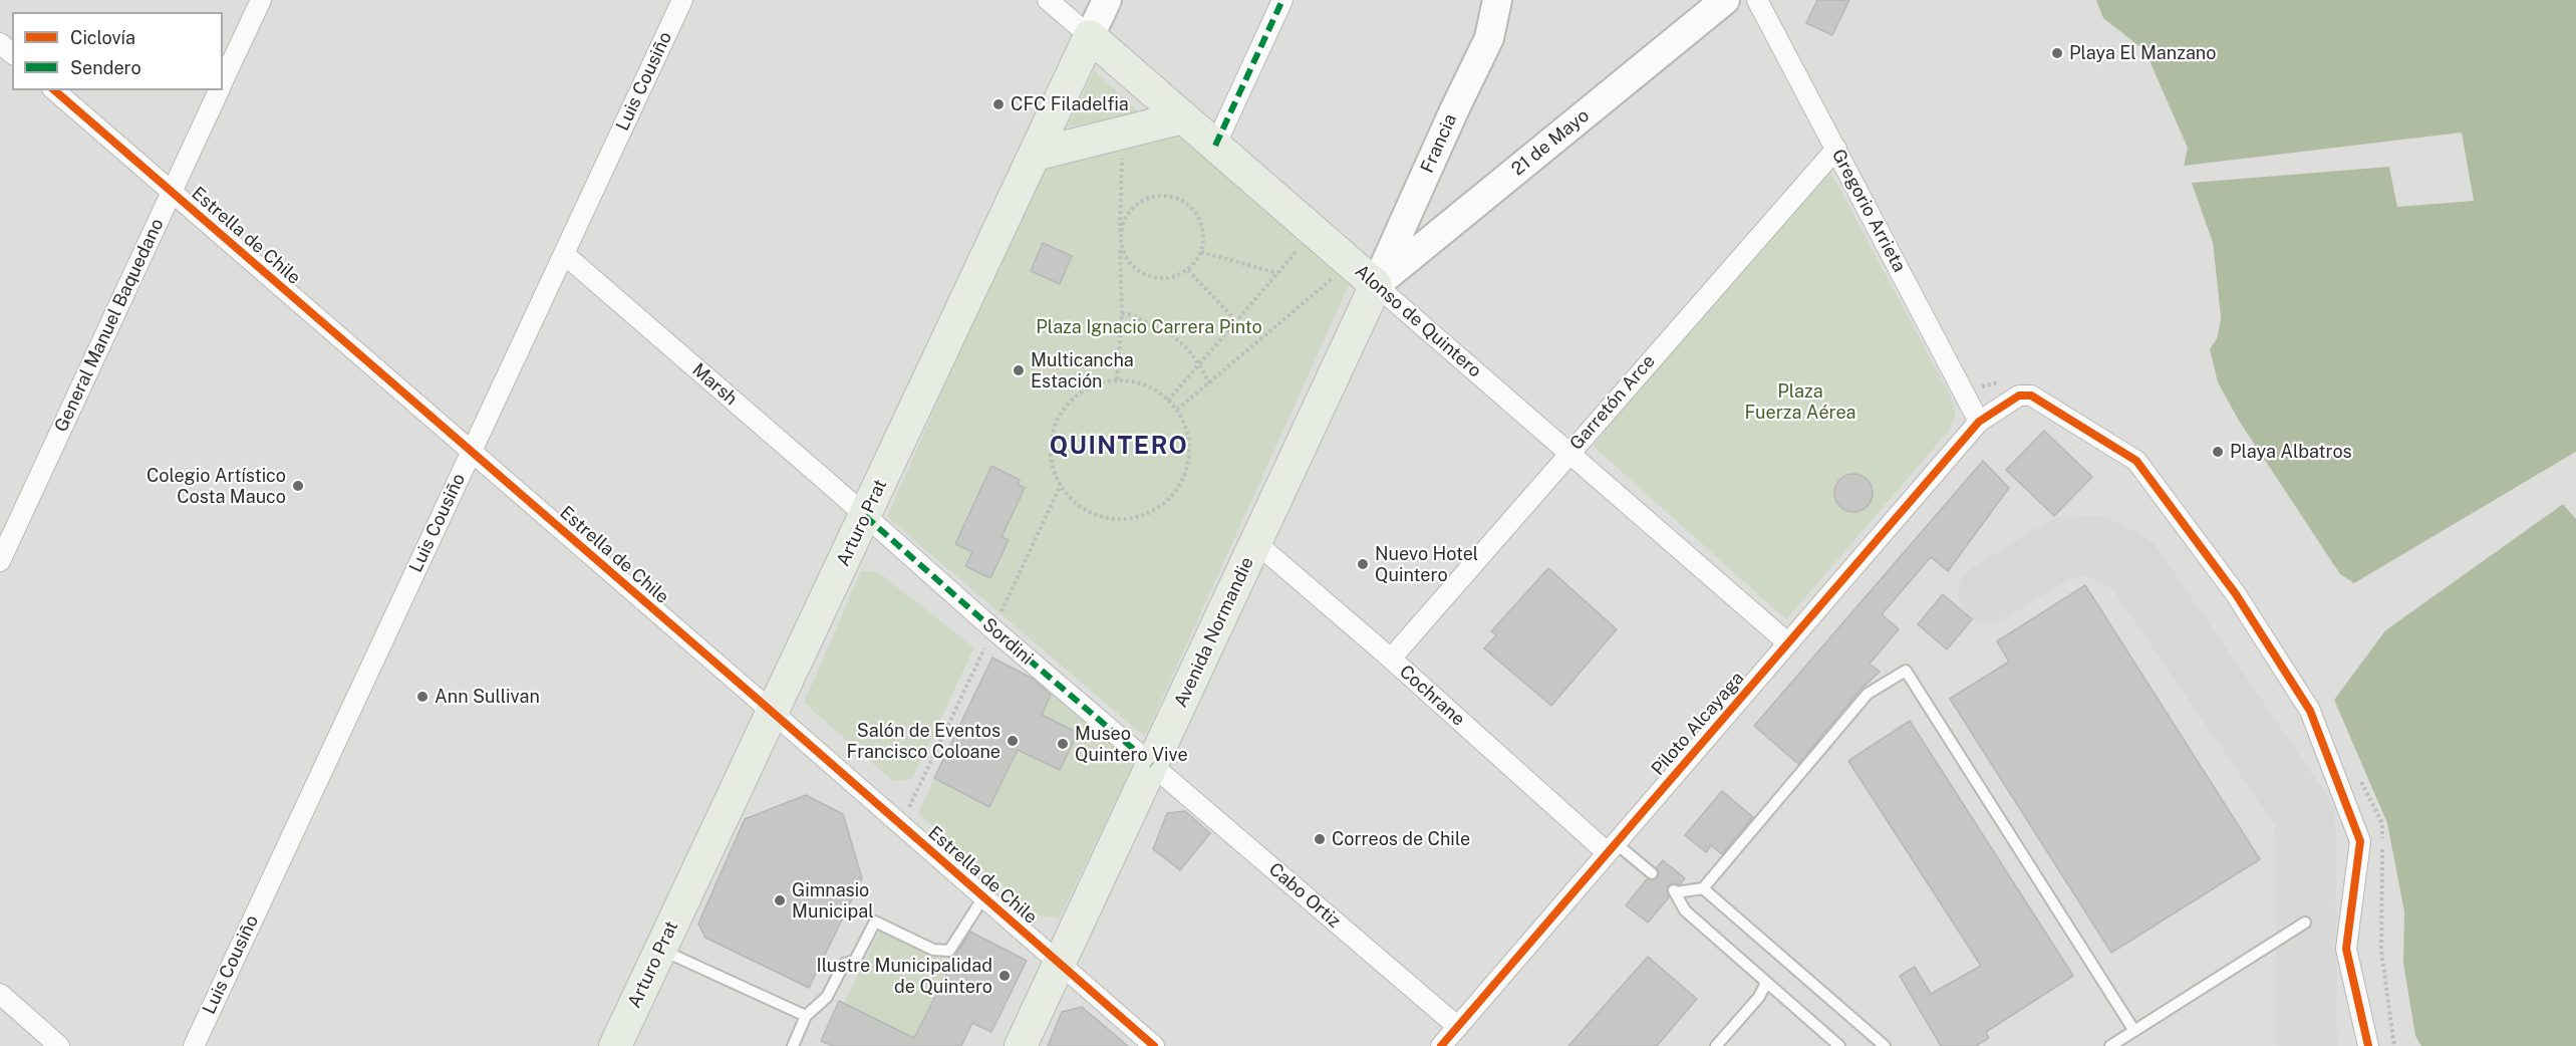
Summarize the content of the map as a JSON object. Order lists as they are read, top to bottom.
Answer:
{
  "streets": {
    "main road": ["Alonso de Quintero", "Arturo Prat", "Avenida Normandie"],
    "street": [
      "Luis Cousiño",
      "21 de Mayo",
      "Francia",
      "Gregorio Arrieta",
      "Estrella de Chile",
      "General Manuel Baquedano",
      "Marsh",
      "Garretón Arce",
      "Sordini",
      "Cochrane",
      "Piloto Alcayaga",
      "Cabo Ortiz"
    ]
  },
  "crossings": [
    ["Luis Cousiño", "Estrella de Chile"],
    ["Luis Cousiño", "Marsh"],
    ["21 de Mayo", "Francia"],
    ["21 de Mayo", "Alonso de Quintero"],
    ["21 de Mayo", "Avenida Normandie"],
    ["Francia", "Alonso de Quintero"],
    ["Francia", "Avenida Normandie"],
    ["Gregorio Arrieta", "Garretón Arce"],
    ["Gregorio Arrieta", "Piloto Alcayaga"],
    ["Estrella de Chile", "General Manuel Baquedano"],
    ["Estrella de Chile", "Arturo Prat"],
    ["Estrella de Chile", "Avenida Normandie"],
    ["Alonso de Quintero", "Garretón Arce"],
    ["Alonso de Quintero", "Arturo Prat"],
    ["Alonso de Quintero", "Avenida Normandie"],
    ["Alonso de Quintero", "Piloto Alcayaga"],
    ["Marsh", "Arturo Prat"],
    ["Marsh", "Sordini"],
    ["Garretón Arce", "Cochrane"],
    ["Arturo Prat", "Sordini"],
    ["Avenida Normandie", "Sordini"],
    ["Avenida Normandie", "Cochrane"],
    ["Avenida Normandie", "Cabo Ortiz"],
    ["Sordini", "Cabo Ortiz"],
    ["Cochrane", "Piloto Alcayaga"],
    ["Piloto Alcayaga", "Cabo Ortiz"]
  ],
  "districts": ["QUINTERO"],
  "parks": ["Plaza Ignacio Carrera Pinto", "Plaza Fuerza Aérea"],
  "places": [
    "Playa El Manzano",
    "CFC Filadelfia",
    "Multicancha Estación",
    "Playa Albatros",
    "Colegio Artístico Costa Mauco",
    "Nuevo Hotel Quintero",
    "Ann Sullivan",
    "Salón de Eventos Francisco Coloane",
    "Museo Quintero Vive",
    "Correos de Chile",
    "Gimnasio Municipal",
    "Ilustre Municipalidad de Quintero"
  ],
  "legend": ["Ciclovía", "Sendero"]
}
